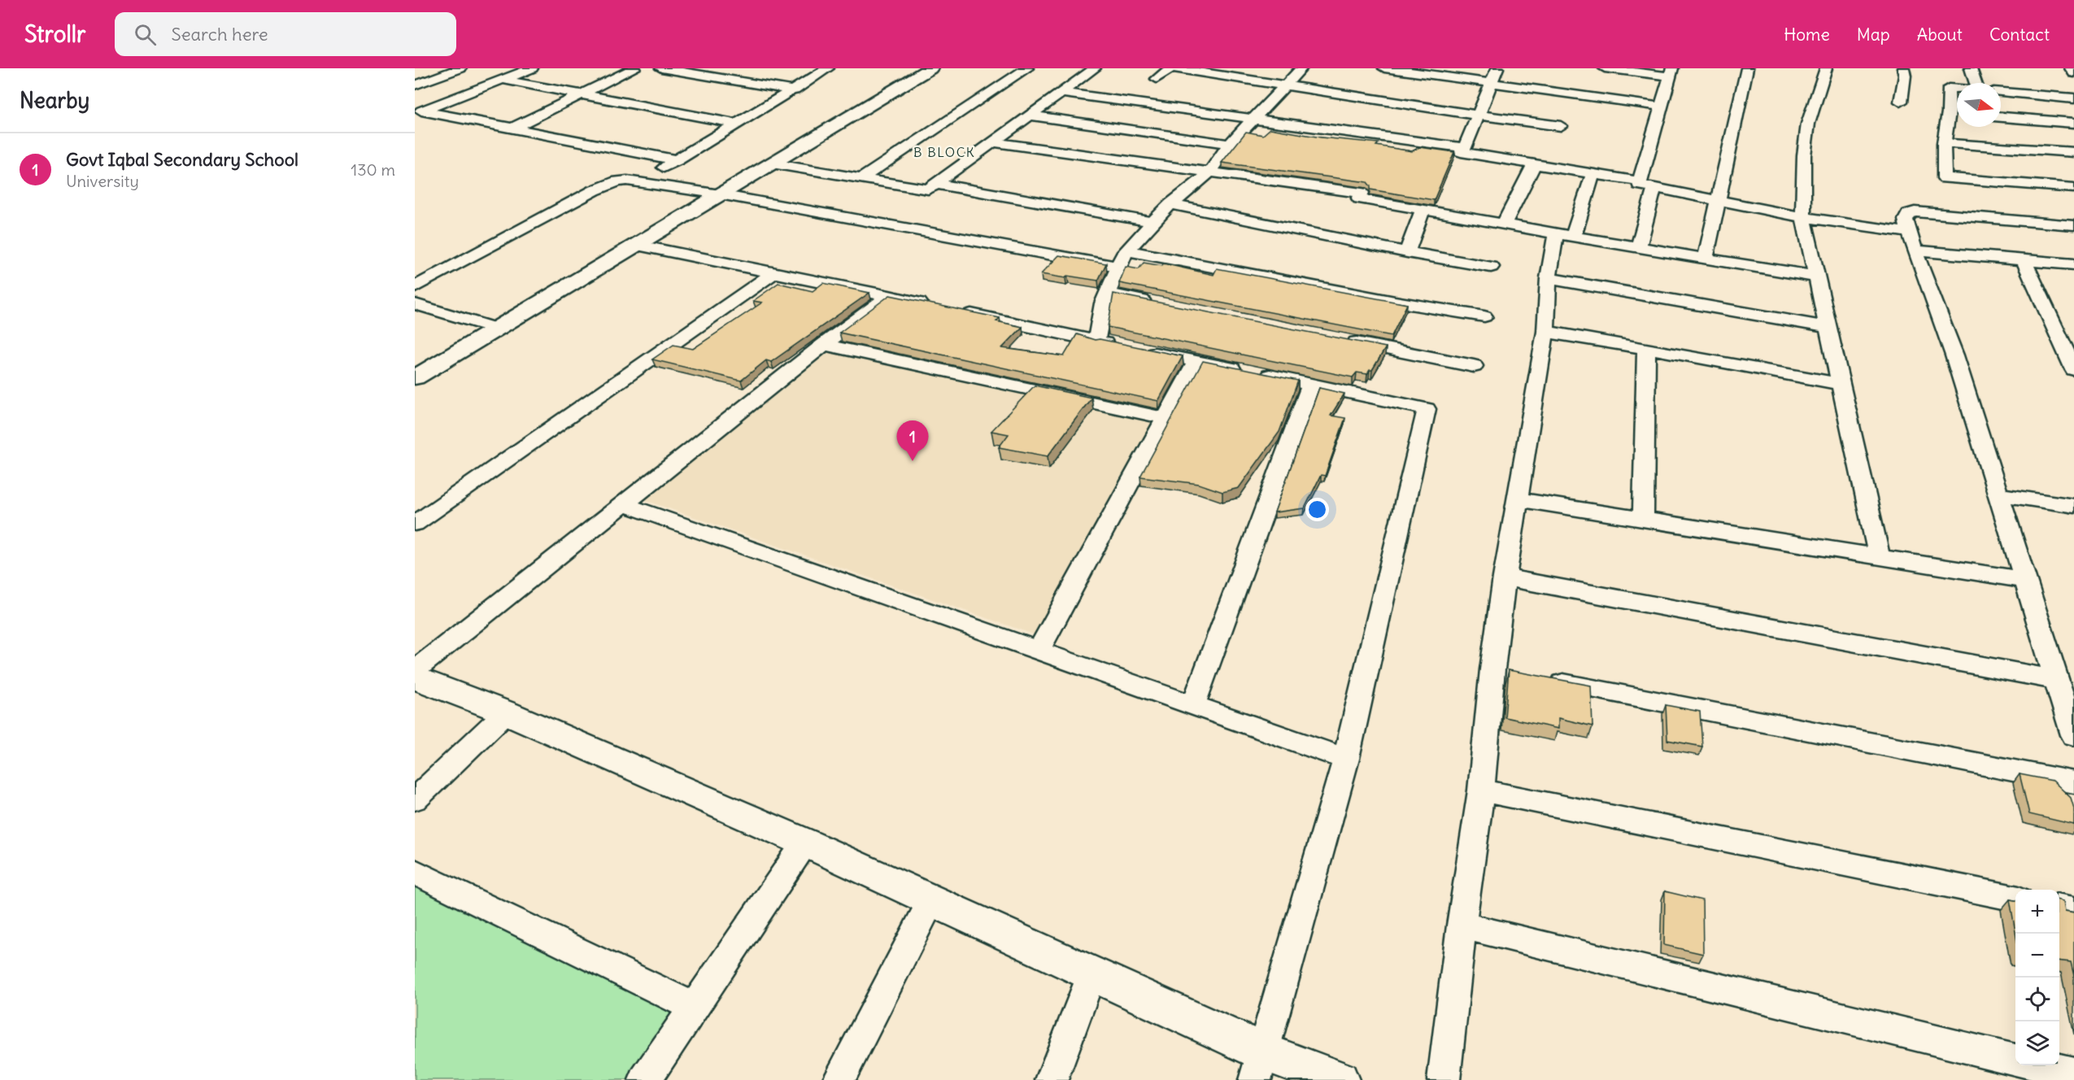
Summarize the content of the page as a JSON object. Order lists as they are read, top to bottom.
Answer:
{
  "districts": ["B BLOCK"],
  "north": "right",
  "page": {
    "header": "Strollr",
    "search": "Search here",
    "nav": [
      "Home",
      "Map",
      "About",
      "Contact"
    ],
    "heading": "Nearby",
    "list": [
      {
        "mark": "1",
        "name": "Govt Iqbal Secondary School",
        "note": "University",
        "value": "130 m"
      }
    ],
    "pins": "1",
    "map_buttons": ["+", "−"]
  }
}
